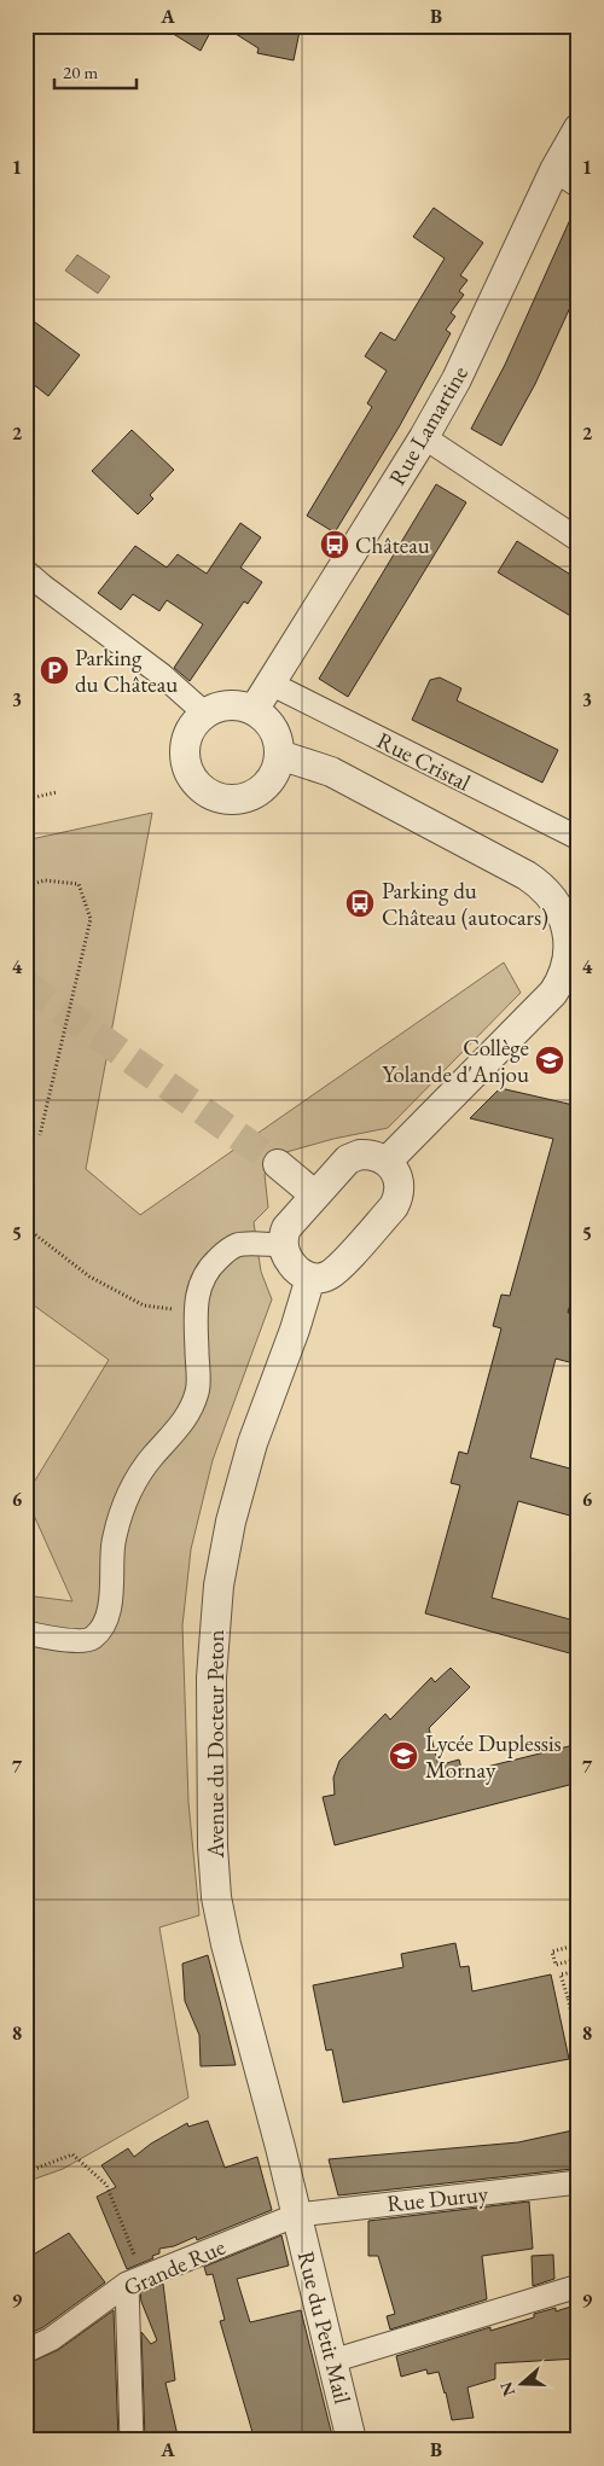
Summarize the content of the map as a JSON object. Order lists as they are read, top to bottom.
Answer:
{
  "streets": {
    "street": [
      "Rue Lamartine",
      "Rue Cristal",
      "Avenue du Docteur Peton",
      "Rue Duruy",
      "Grande Rue",
      "Rue du Petit Mail"
    ]
  },
  "crossings": [
    ["Rue Lamartine", "Rue Cristal"],
    ["Avenue du Docteur Peton", "Rue Duruy"],
    ["Avenue du Docteur Peton", "Grande Rue"],
    ["Avenue du Docteur Peton", "Rue du Petit Mail"],
    ["Rue Duruy", "Grande Rue"],
    ["Rue Duruy", "Rue du Petit Mail"],
    ["Grande Rue", "Rue du Petit Mail"]
  ],
  "places": {
    "bus stop": ["Château", "Parking du Château (autocars)"],
    "parking": ["Parking du Château"],
    "school or university": ["Collège Yolande d'Anjou", "Lycée Duplessis Mornay"]
  },
  "scale_bar": "20 m",
  "north": "left",
  "grid": {
    "columns": ["A", "B"],
    "rows": [
      "1",
      "2",
      "3",
      "4",
      "5",
      "6",
      "7",
      "8",
      "9"
    ]
  }
}
